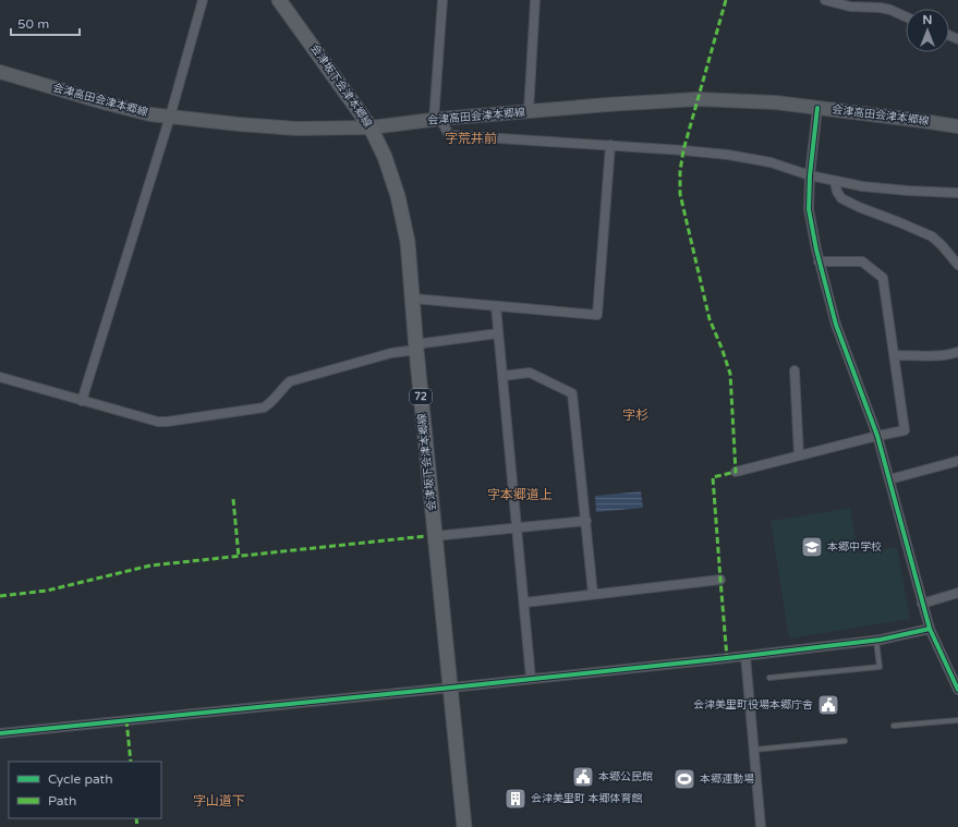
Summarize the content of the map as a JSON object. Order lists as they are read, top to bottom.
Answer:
{
  "streets": {
    "main road": ["会津坂下会津本郷線", "会津高田会津本郷線", "72"]
  },
  "crossings": [
    ["会津坂下会津本郷線", "会津高田会津本郷線"]
  ],
  "districts": [
    "字荒井前",
    "字杉",
    "字本郷道上",
    "字山道下"
  ],
  "places": {
    "school or university": ["本郷中学校"],
    "public building": ["会津美里町役場本郷庁舎", "本郷公民館"],
    "sports": ["本郷運動場"],
    "building": ["会津美里町 本郷体育館"]
  },
  "legend": ["Cycle path", "Path"],
  "scale_bar": "50 m",
  "north": "top"
}
